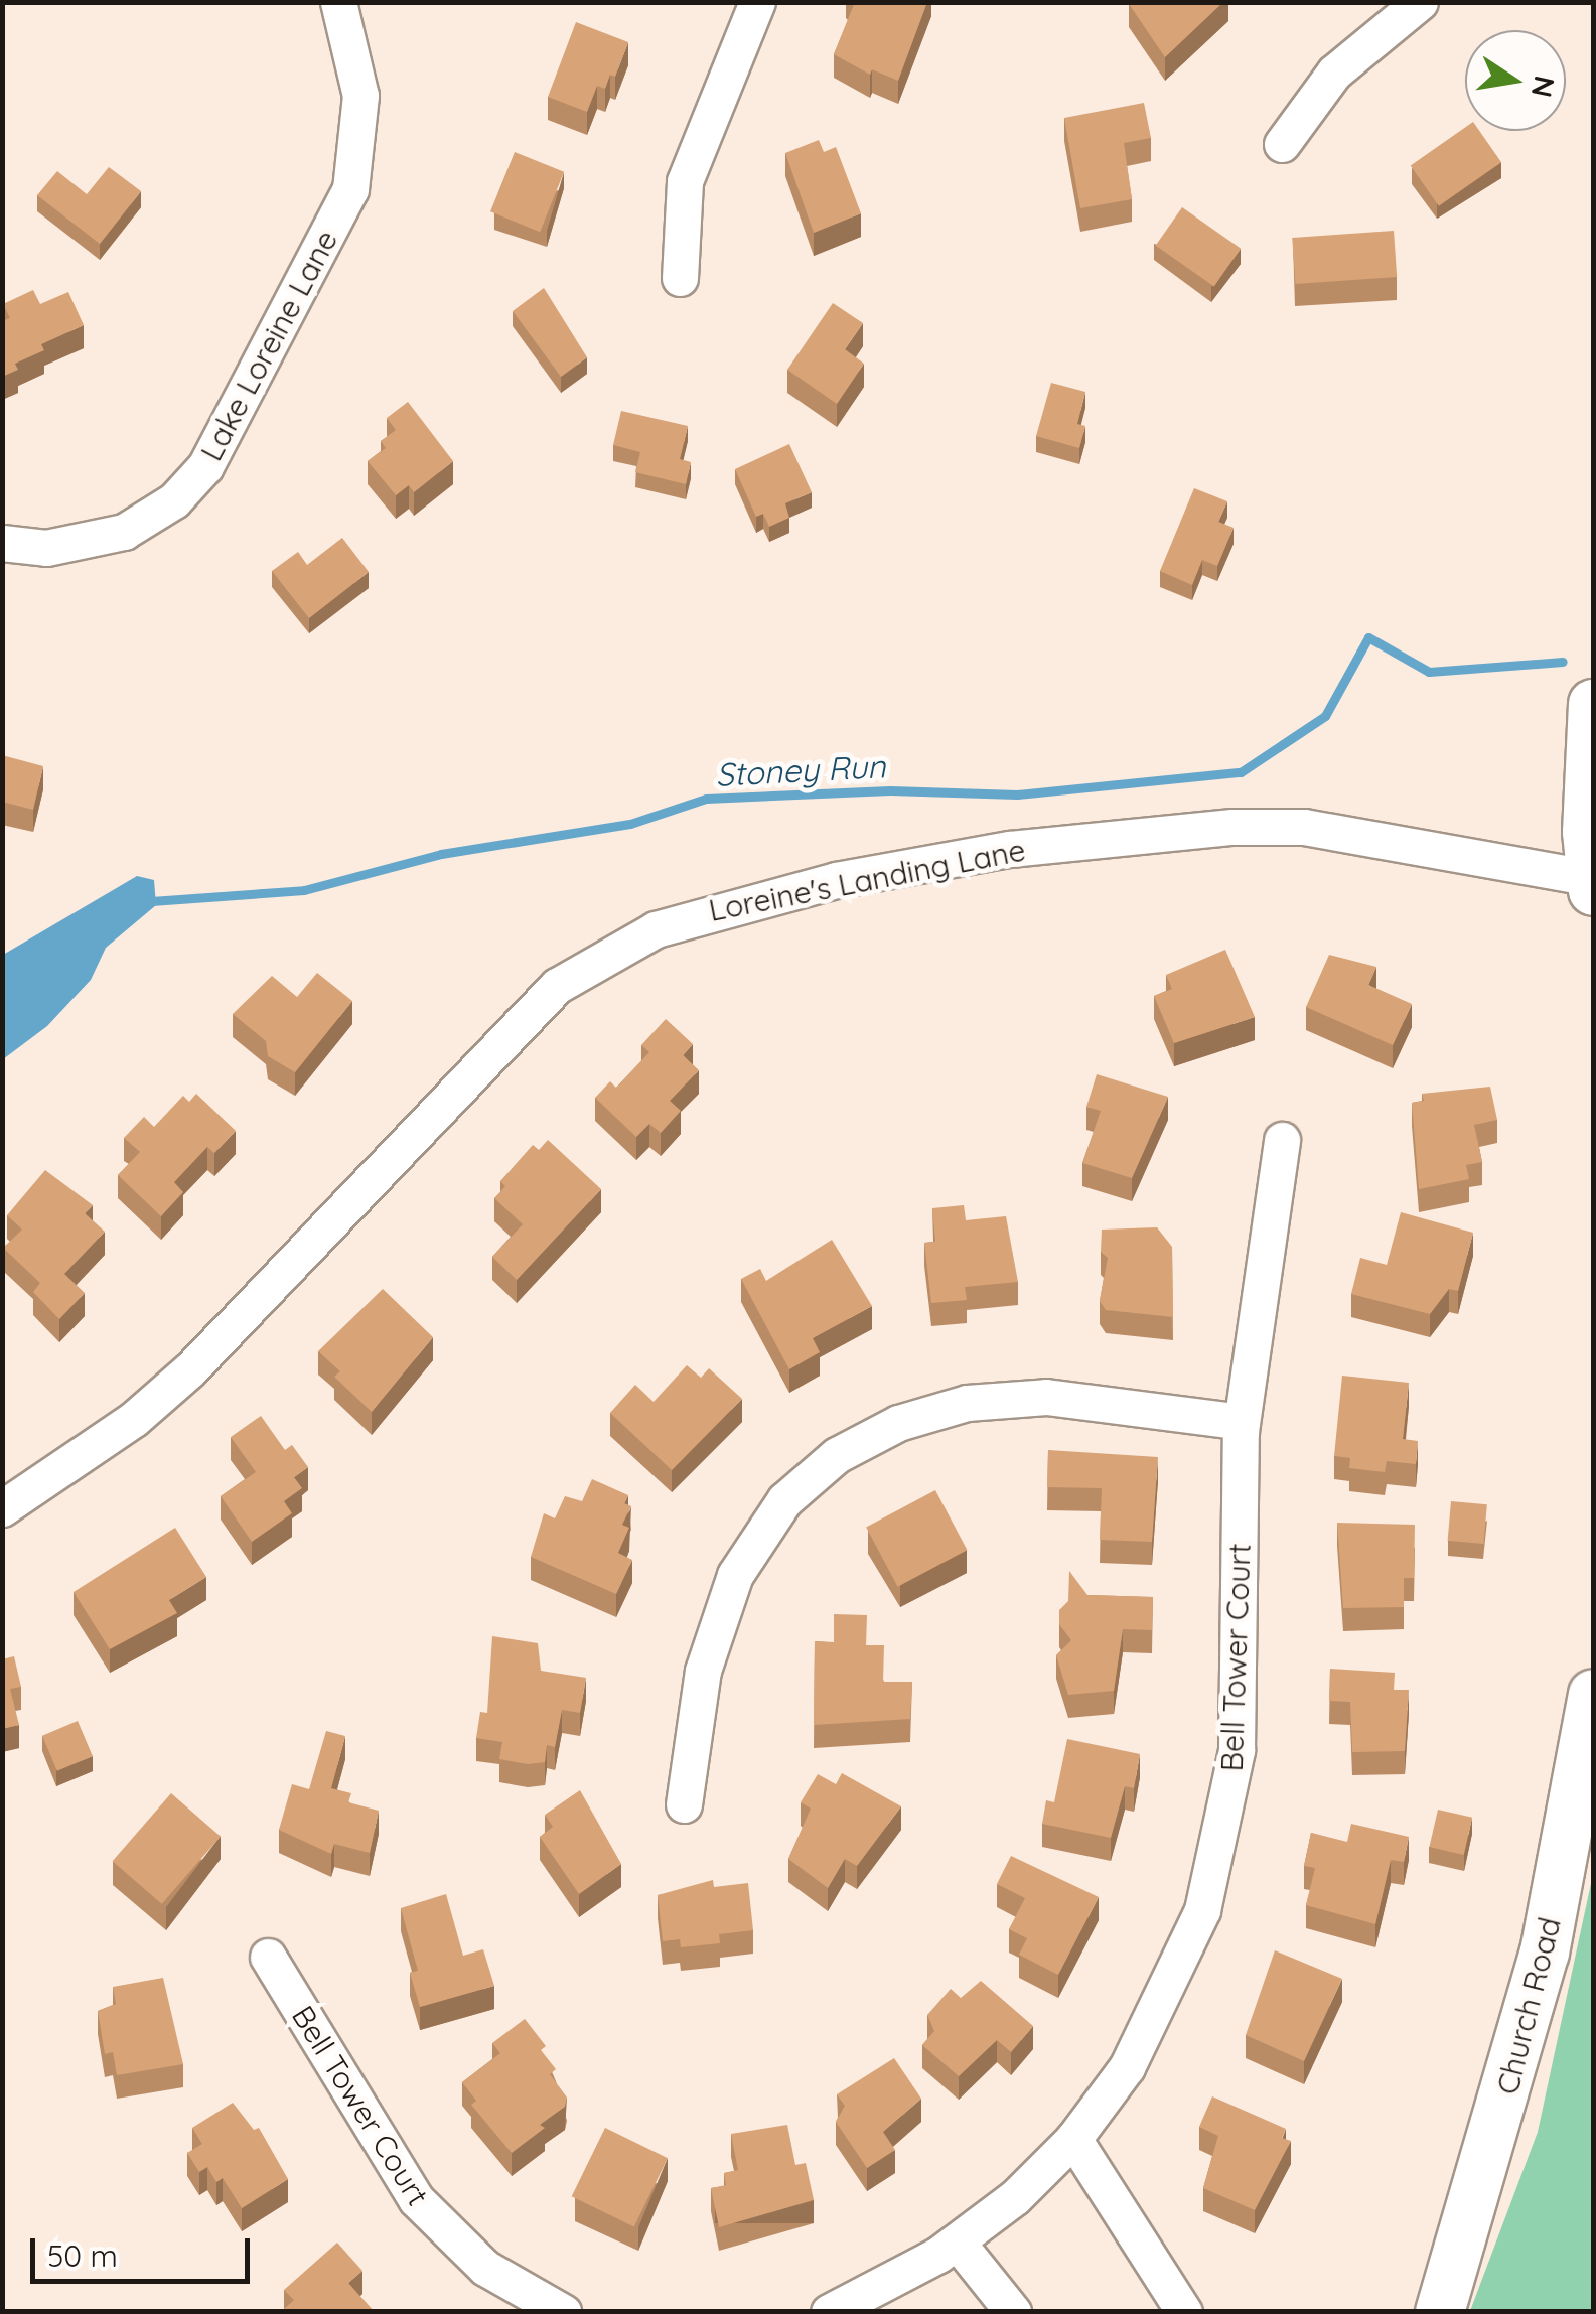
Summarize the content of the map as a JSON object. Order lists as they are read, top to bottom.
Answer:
{
  "streets": {
    "main road": ["Church Road"],
    "street": ["Lake Loreine Lane", "Loreine's Landing Lane", "Bell Tower Court"]
  },
  "water": ["Stoney Run"],
  "scale_bar": "50 m",
  "north": "right"
}
